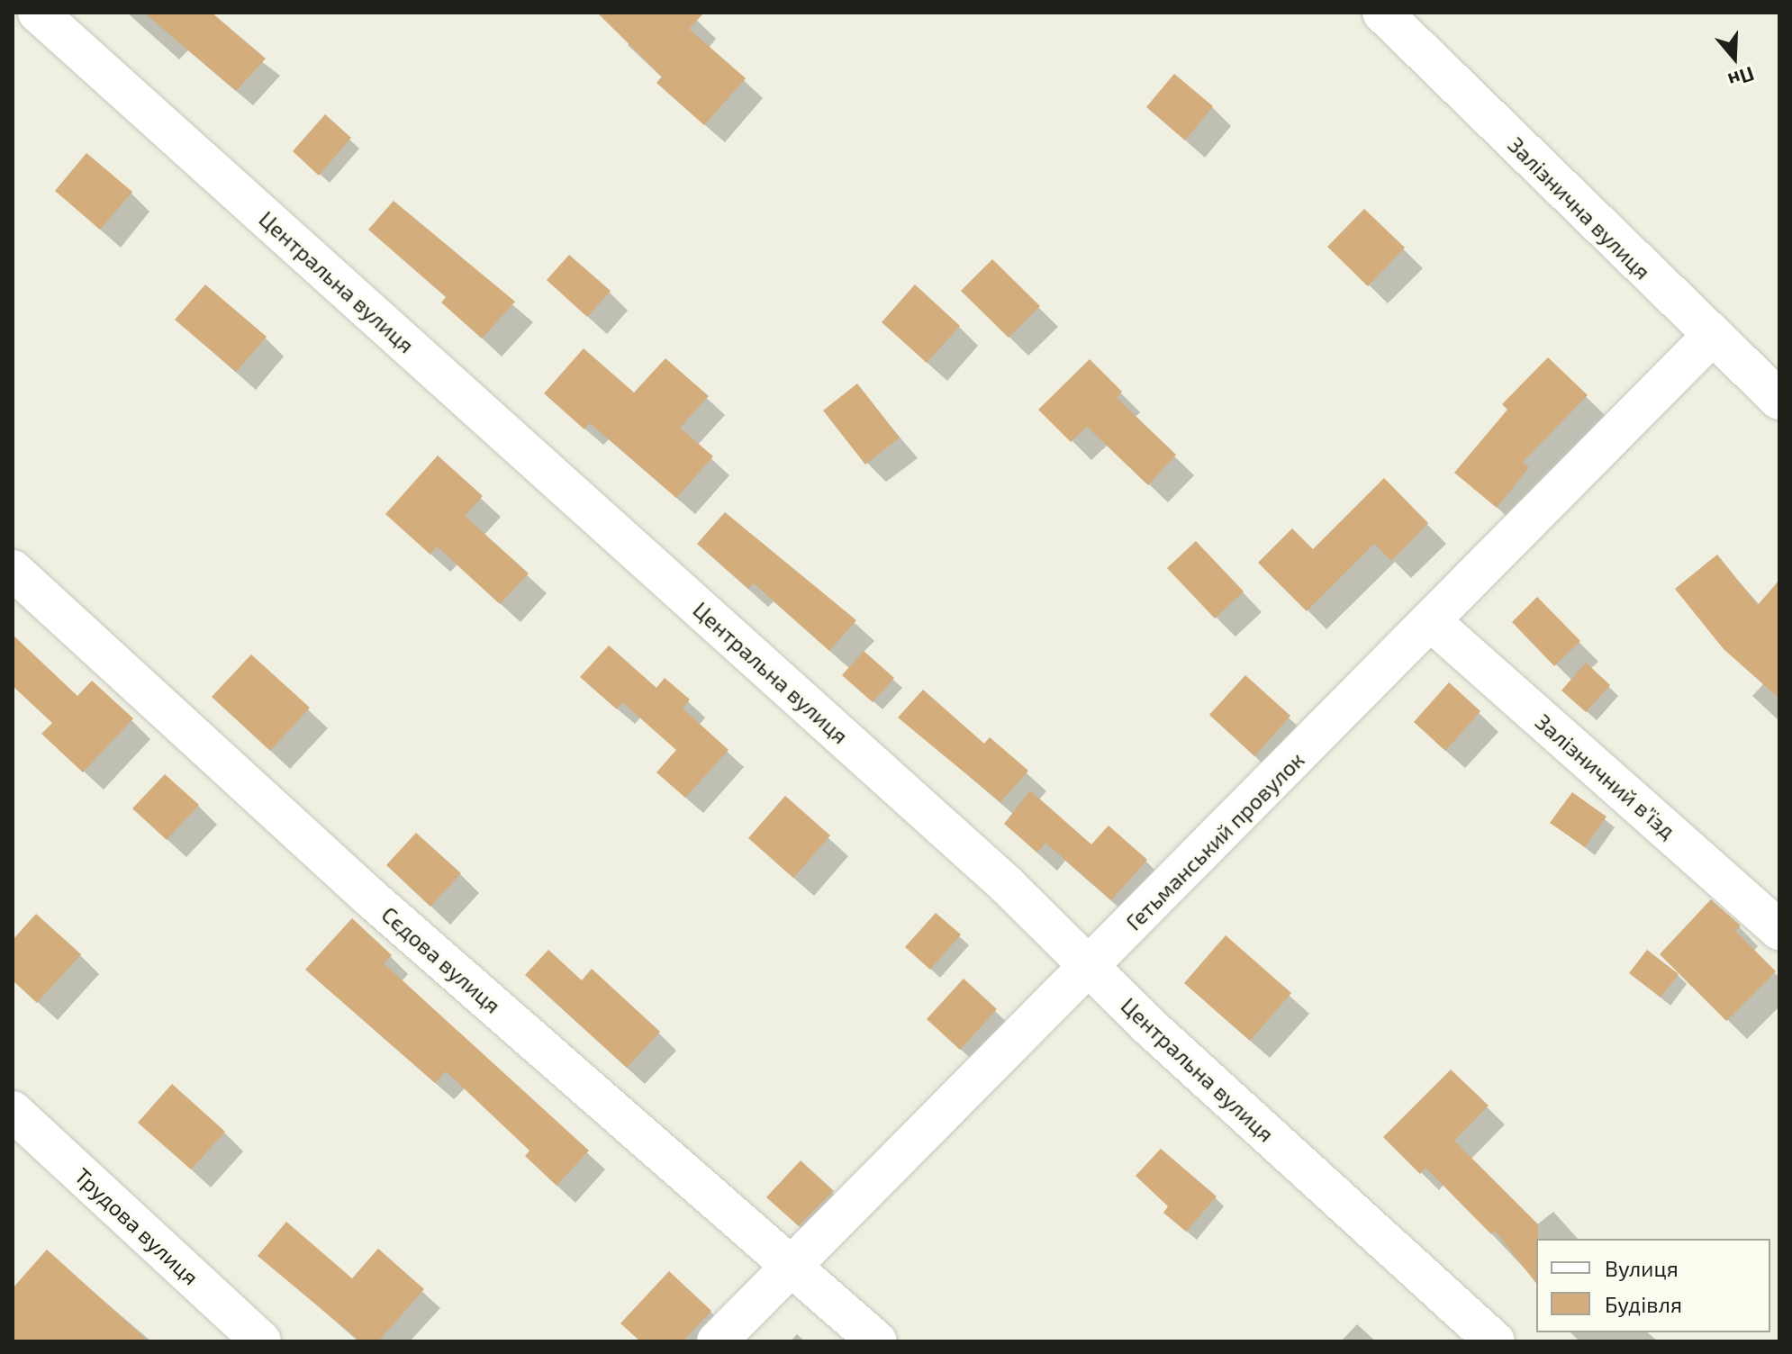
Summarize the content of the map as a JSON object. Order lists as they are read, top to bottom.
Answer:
{
  "streets": {
    "street": [
      "Залізнична вулиця",
      "Центральна вулиця",
      "Залізничний в’їзд",
      "Гетьманський провулок",
      "Сєдова вулиця",
      "Трудова вулиця"
    ]
  },
  "crossings": [
    ["Залізнична вулиця", "Гетьманський провулок"],
    ["Центральна вулиця", "Гетьманський провулок"],
    ["Залізничний в’їзд", "Гетьманський провулок"],
    ["Гетьманський провулок", "Сєдова вулиця"]
  ],
  "legend": ["Вулиця", "Будівля"],
  "north": "bottom"
}
